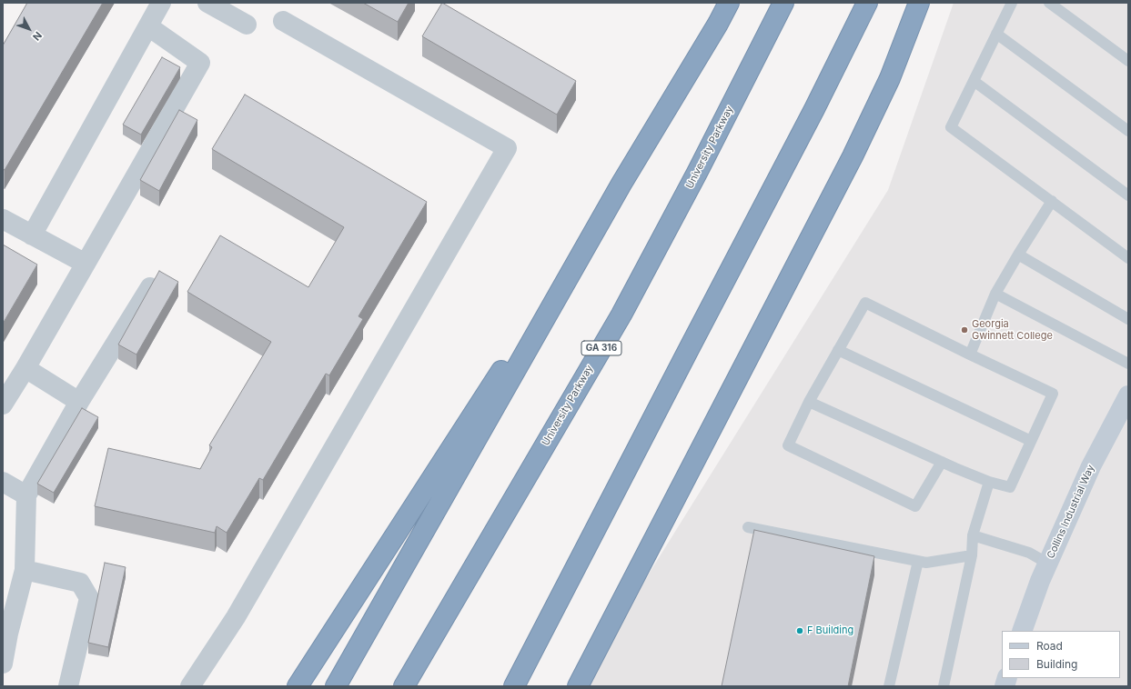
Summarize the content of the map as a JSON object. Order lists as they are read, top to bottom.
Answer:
{
  "streets": {
    "highway": ["University Parkway", "GA 316"],
    "street": ["Collins Industrial Way"]
  },
  "places": ["Georgia Gwinnett College", "F Building"],
  "legend": ["Road", "Building"],
  "north": "bottom right"
}
